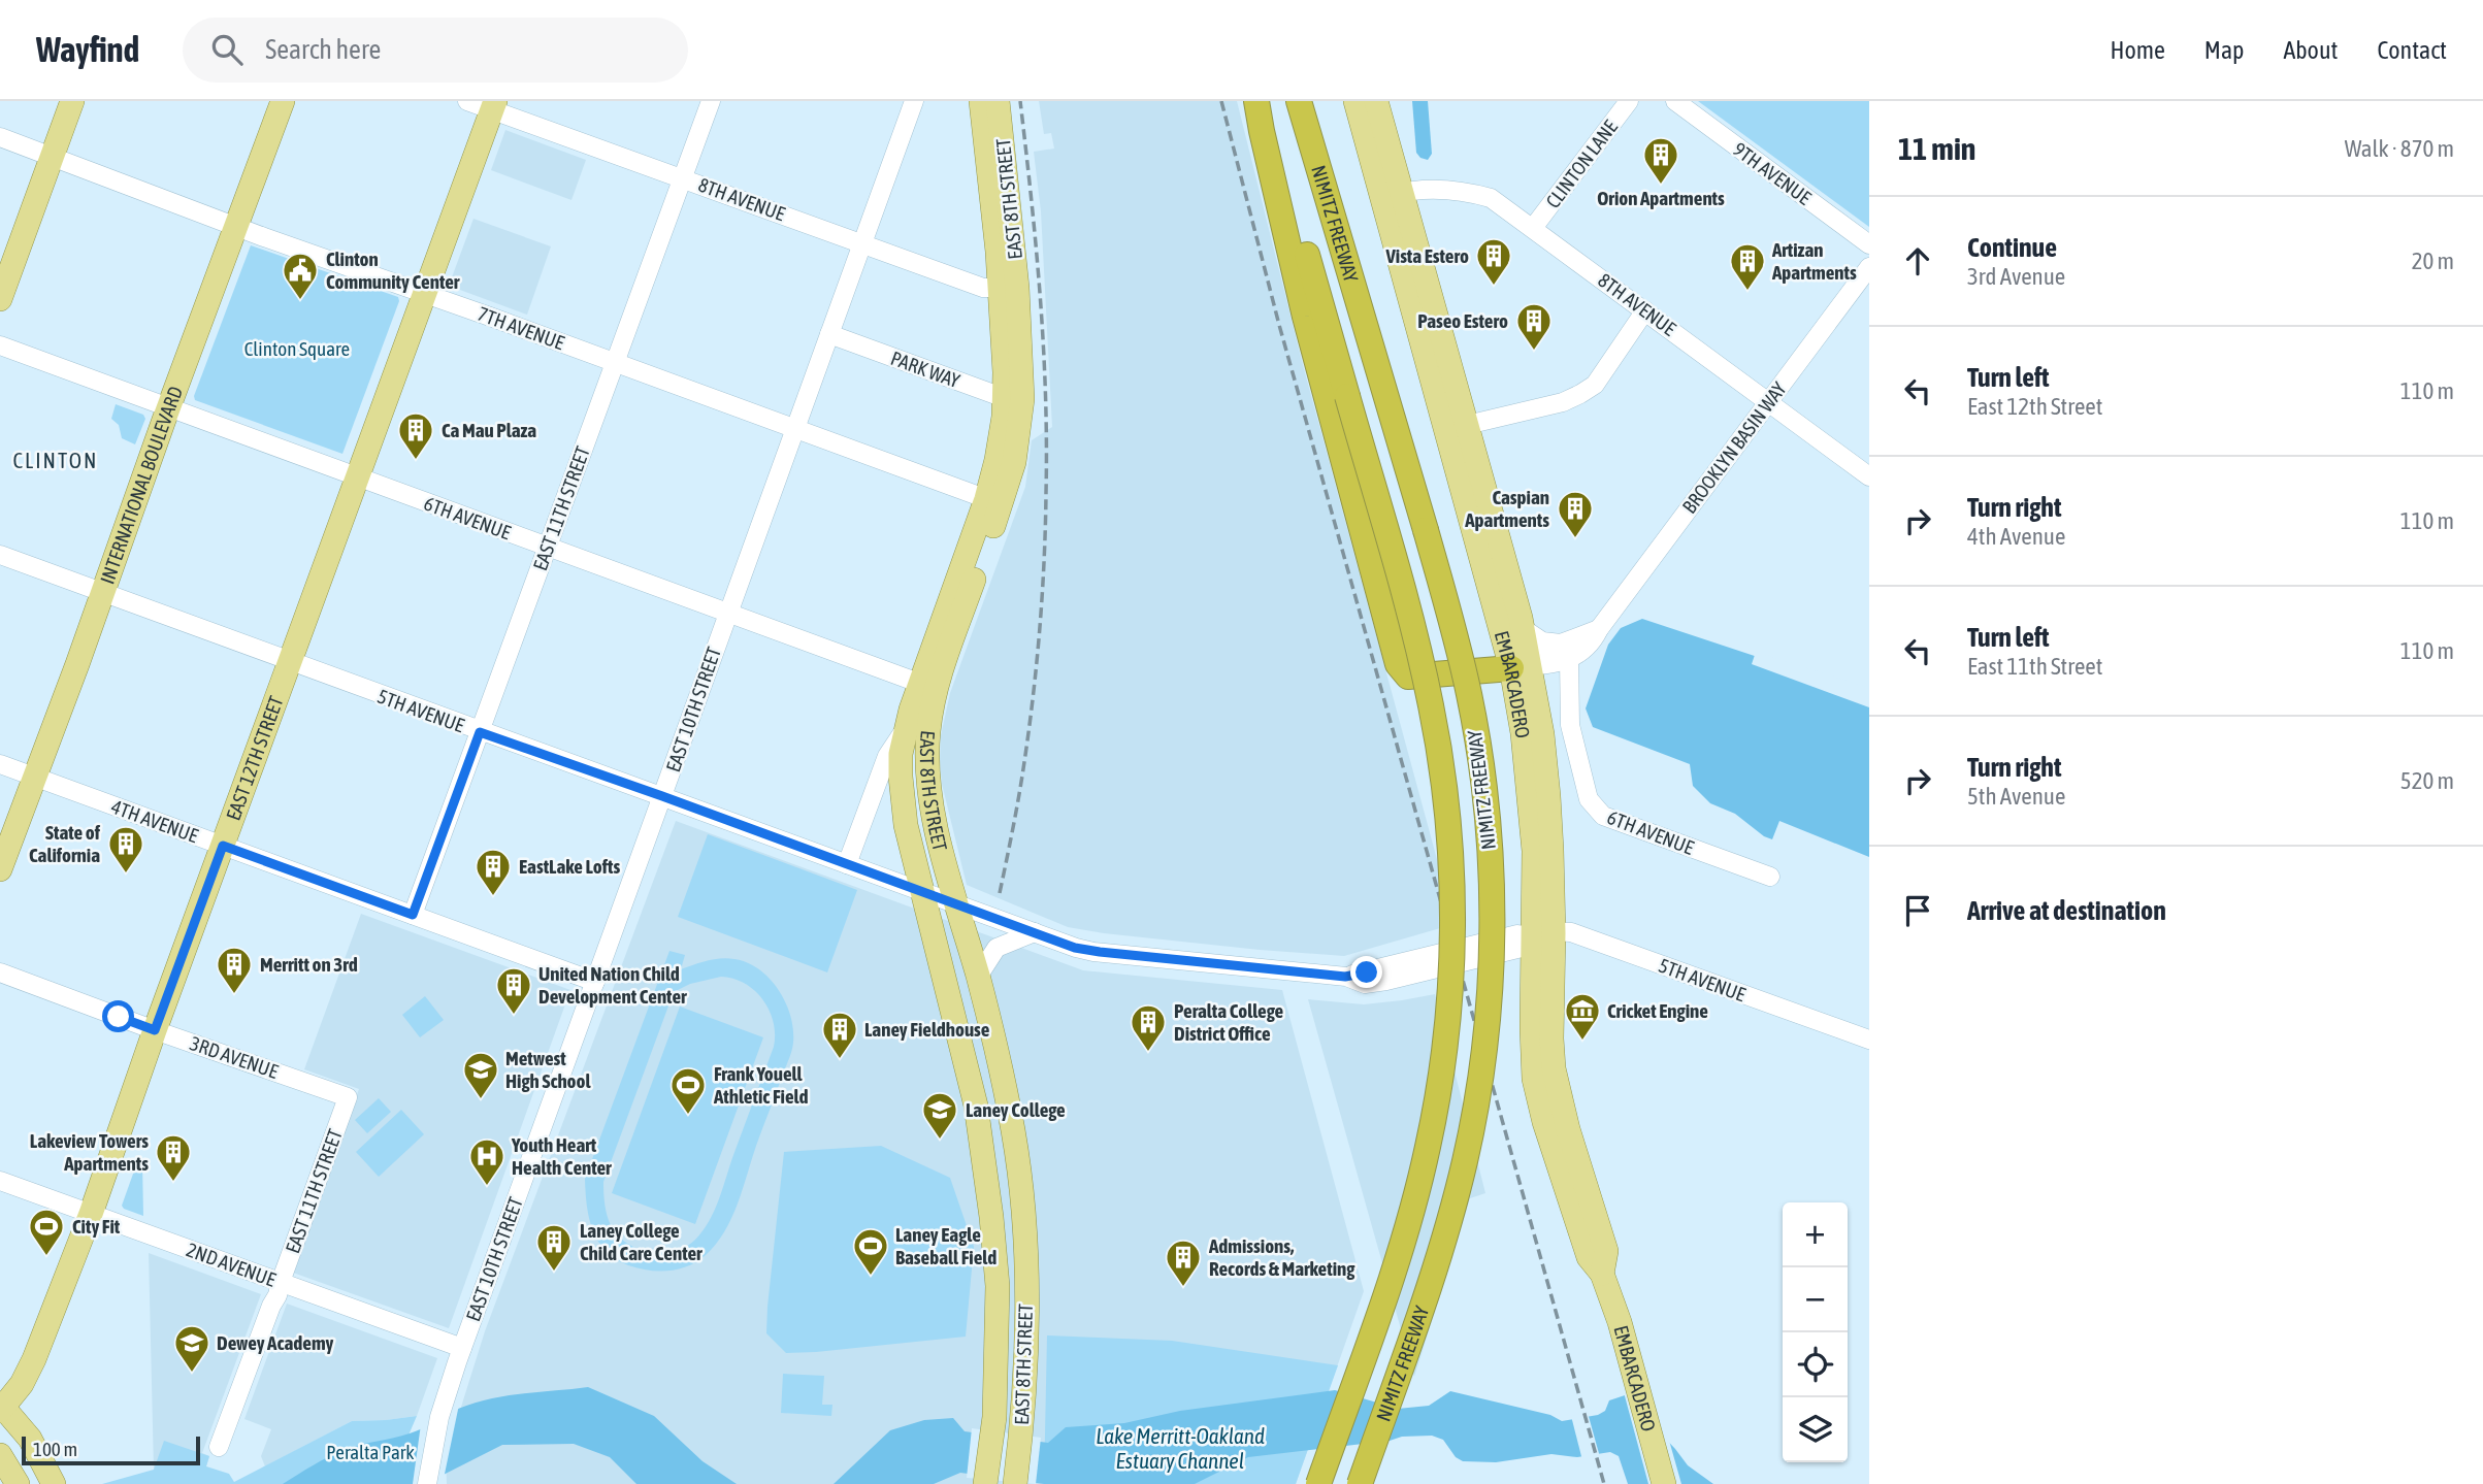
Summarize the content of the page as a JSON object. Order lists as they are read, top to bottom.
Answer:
{
  "streets": {
    "highway": ["NIMITZ FREEWAY"],
    "main road": [
      "EAST 8TH STREET",
      "INTERNATIONAL BOULEVARD",
      "EMBARCADERO",
      "EAST 12TH STREET"
    ],
    "street": [
      "CLINTON LANE",
      "9TH AVENUE",
      "8TH AVENUE",
      "7TH AVENUE",
      "PARK WAY",
      "BROOKLYN BASIN WAY",
      "EAST 11TH STREET",
      "6TH AVENUE",
      "EAST 10TH STREET",
      "5TH AVENUE",
      "4TH AVENUE",
      "3RD AVENUE",
      "2ND AVENUE"
    ]
  },
  "crossings": [
    ["CLINTON LANE", "8TH AVENUE"],
    ["8TH AVENUE", "EAST 8TH STREET"],
    ["8TH AVENUE", "BROOKLYN BASIN WAY"],
    ["8TH AVENUE", "EAST 11TH STREET"],
    ["8TH AVENUE", "EMBARCADERO"],
    ["8TH AVENUE", "EAST 10TH STREET"],
    ["8TH AVENUE", "EAST 12TH STREET"],
    ["EAST 8TH STREET", "7TH AVENUE"],
    ["EAST 8TH STREET", "PARK WAY"],
    ["EAST 8TH STREET", "6TH AVENUE"],
    ["EAST 8TH STREET", "5TH AVENUE"],
    ["7TH AVENUE", "INTERNATIONAL BOULEVARD"],
    ["7TH AVENUE", "EAST 11TH STREET"],
    ["7TH AVENUE", "EAST 10TH STREET"],
    ["7TH AVENUE", "EAST 12TH STREET"],
    ["PARK WAY", "EAST 10TH STREET"],
    ["BROOKLYN BASIN WAY", "6TH AVENUE"],
    ["BROOKLYN BASIN WAY", "EMBARCADERO"],
    ["INTERNATIONAL BOULEVARD", "6TH AVENUE"],
    ["INTERNATIONAL BOULEVARD", "5TH AVENUE"],
    ["INTERNATIONAL BOULEVARD", "4TH AVENUE"],
    ["EAST 11TH STREET", "6TH AVENUE"],
    ["EAST 11TH STREET", "5TH AVENUE"],
    ["EAST 11TH STREET", "4TH AVENUE"],
    ["EAST 11TH STREET", "3RD AVENUE"],
    ["EAST 11TH STREET", "2ND AVENUE"],
    ["6TH AVENUE", "EAST 10TH STREET"],
    ["6TH AVENUE", "EAST 12TH STREET"],
    ["EMBARCADERO", "5TH AVENUE"],
    ["EAST 10TH STREET", "5TH AVENUE"],
    ["EAST 10TH STREET", "4TH AVENUE"],
    ["EAST 10TH STREET", "2ND AVENUE"],
    ["5TH AVENUE", "EAST 12TH STREET"],
    ["EAST 12TH STREET", "4TH AVENUE"],
    ["EAST 12TH STREET", "3RD AVENUE"],
    ["EAST 12TH STREET", "2ND AVENUE"]
  ],
  "districts": ["CLINTON"],
  "water": ["Lake Merritt-Oakland Estuary Channel"],
  "parks": ["Clinton Square", "Peralta Park"],
  "places": {
    "building": [
      "Orion Apartments",
      "Vista Estero",
      "Artizan Apartments",
      "Paseo Estero",
      "Ca Mau Plaza",
      "Caspian Apartments",
      "State of California",
      "EastLake Lofts",
      "Merritt on 3rd",
      "United Nation Child Development Center",
      "Peralta College District Office",
      "Laney Fieldhouse",
      "Lakeview Towers Apartments",
      "Laney College Child Care Center",
      "Admissions, Records & Marketing"
    ],
    "public building": ["Clinton Community Center"],
    "museum": ["Cricket Engine"],
    "school or university": ["Metwest High School", "Laney College", "Dewey Academy"],
    "sports": ["Frank Youell Athletic Field", "City Fit", "Laney Eagle Baseball Field"],
    "hospital": ["Youth Heart Health Center"]
  },
  "scale_bar": "100 m",
  "page": {
    "header": "Wayfind",
    "search": "Search here",
    "nav": [
      "Home",
      "Map",
      "About",
      "Contact"
    ],
    "heading": ["11 min", "Walk · 870 m"],
    "list": [
      ["Continue", "3rd Avenue", "20 m"],
      ["Turn left", "East 12th Street", "110 m"],
      ["Turn right", "4th Avenue", "110 m"],
      ["Turn left", "East 11th Street", "110 m"],
      ["Turn right", "5th Avenue", "520 m"],
      "Arrive at destination"
    ],
    "map_buttons": ["+", "−"],
    "scale": "100 m"
  }
}
